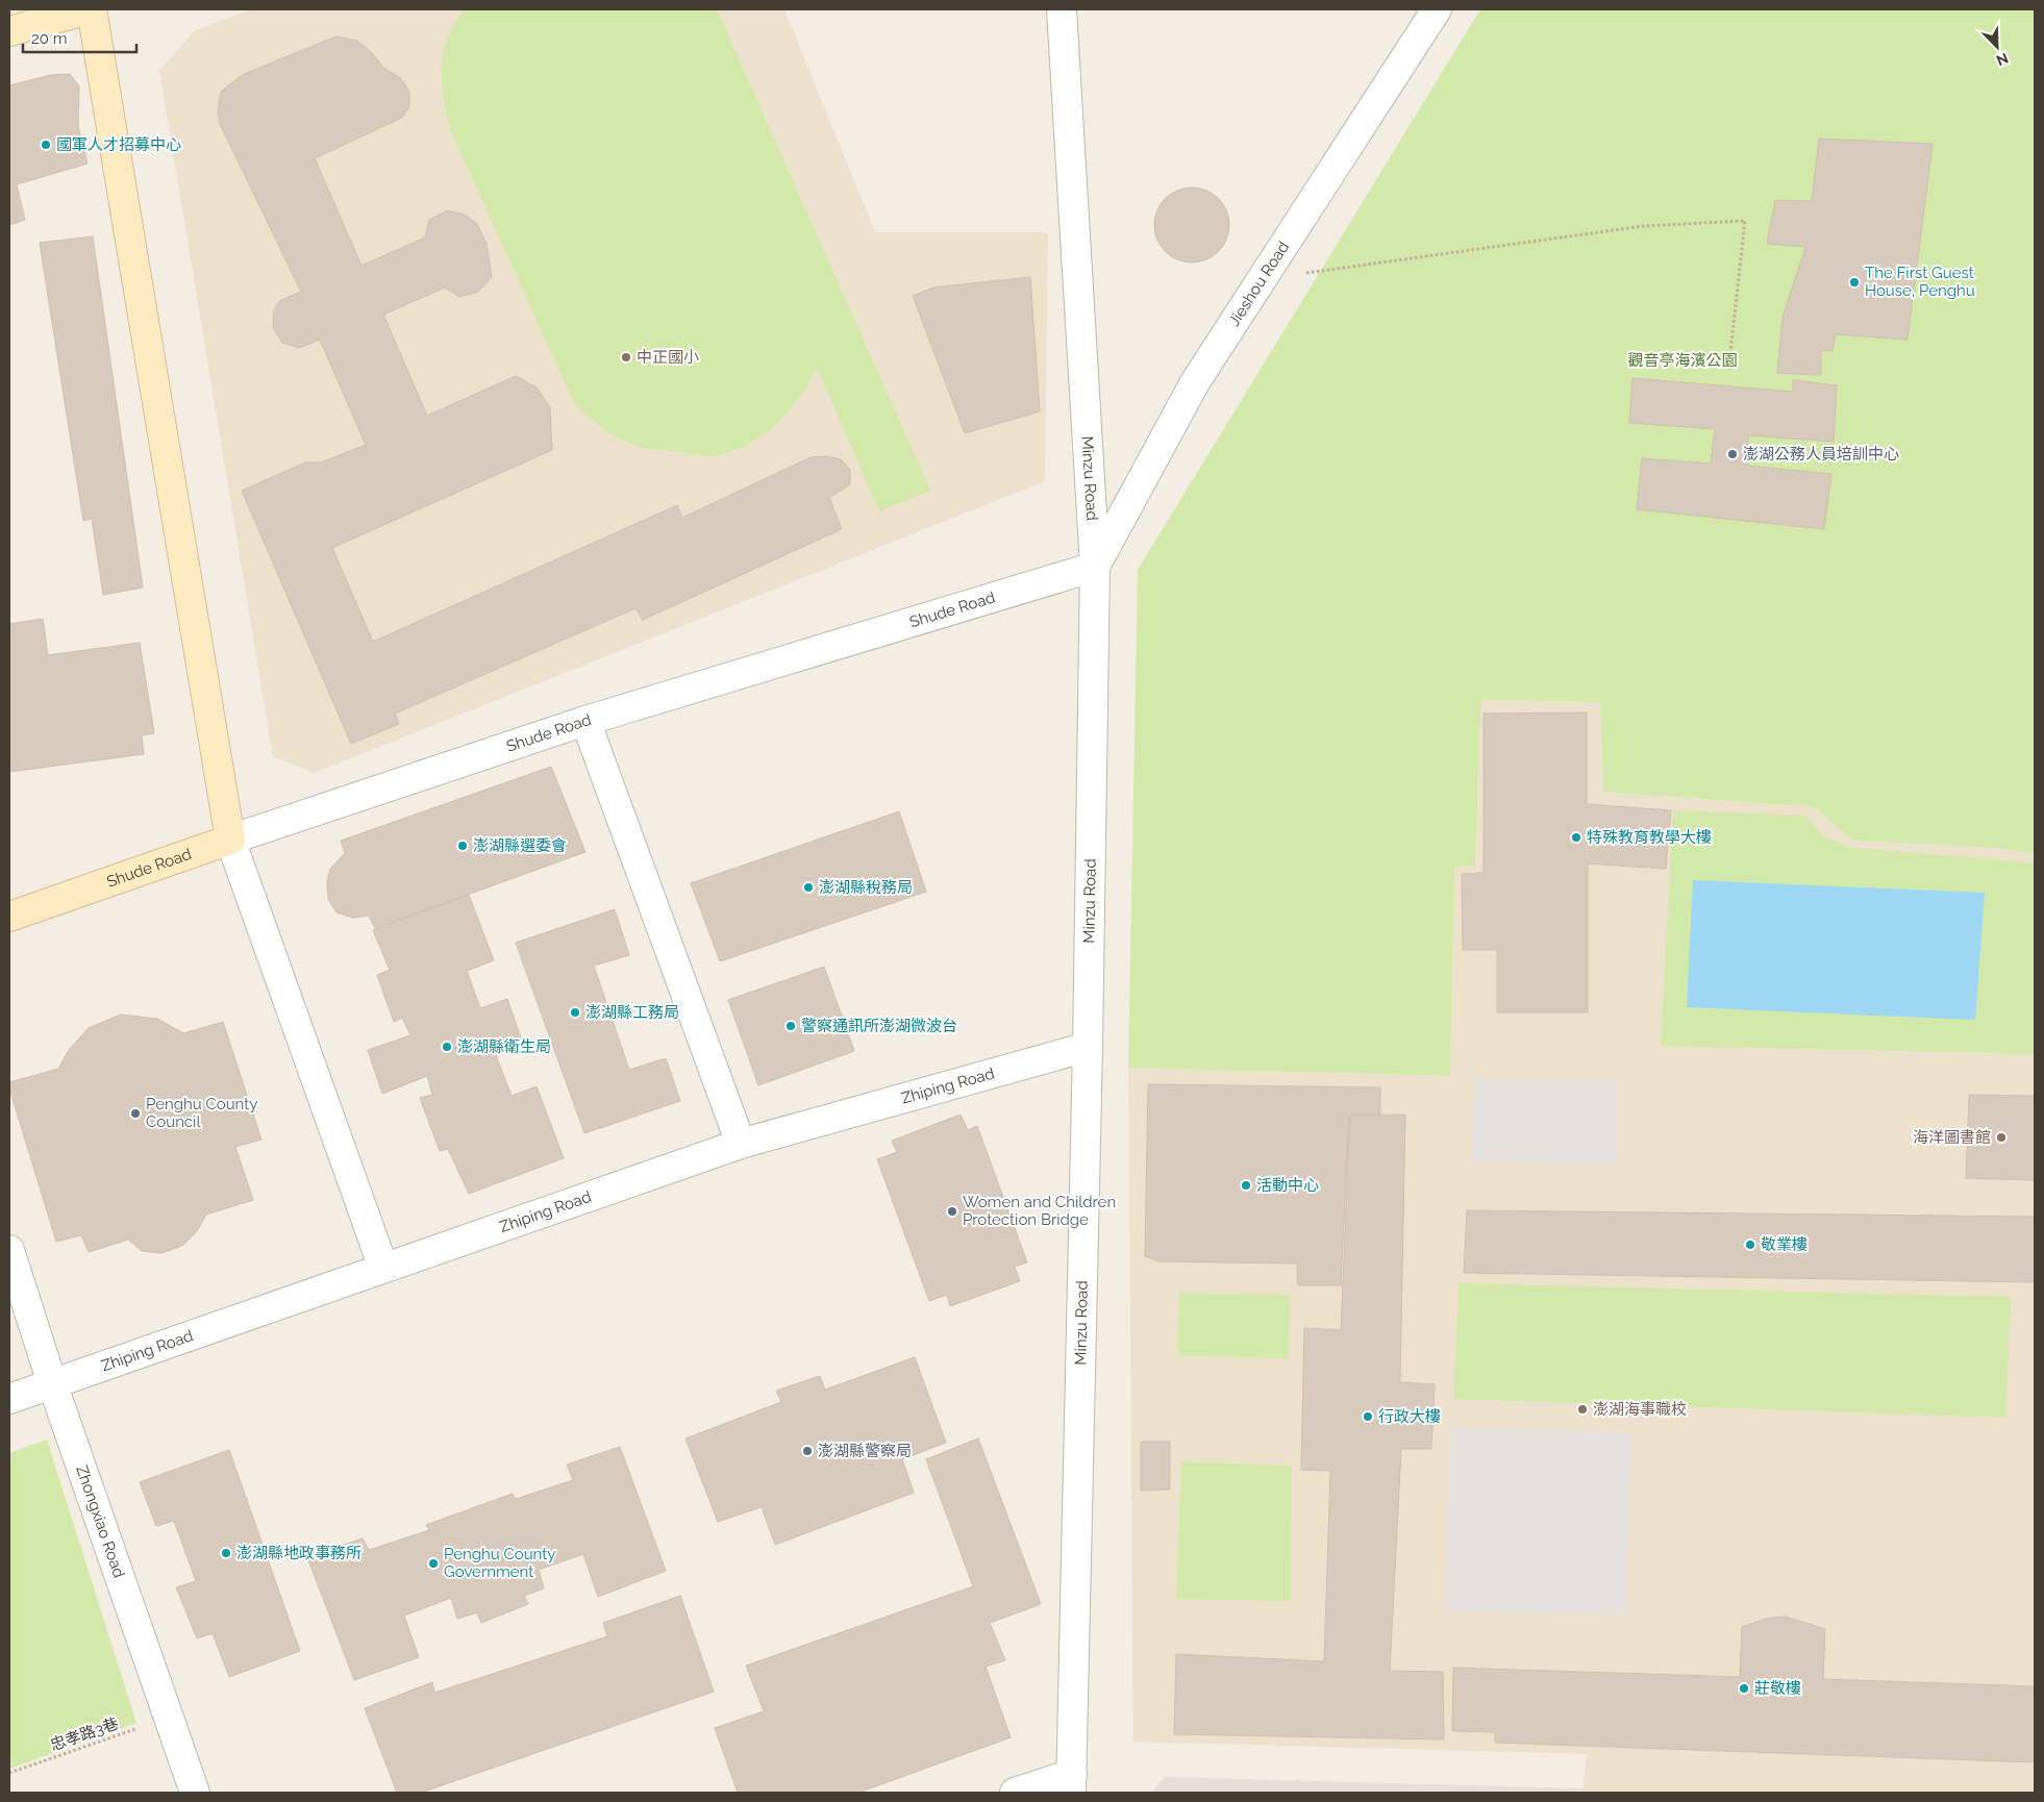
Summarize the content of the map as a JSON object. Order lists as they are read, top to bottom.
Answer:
{
  "streets": {
    "main road": ["Shude Road"],
    "street": [
      "Jieshou Road",
      "Minzu Road",
      "Zhiping Road",
      "Zhongxiao Road"
    ],
    "path": ["忠孝路3巷"]
  },
  "crossings": [
    ["Jieshou Road", "Minzu Road"],
    ["Jieshou Road", "Shude Road"],
    ["Minzu Road", "Shude Road"],
    ["Minzu Road", "Zhiping Road"],
    ["Zhiping Road", "Zhongxiao Road"],
    ["Zhongxiao Road", "忠孝路3巷"]
  ],
  "parks": ["觀音亭海濱公園"],
  "places": [
    "國軍人才招募中心",
    "The First Guest House, Penghu",
    "中正國小",
    "澎湖公務人員培訓中心",
    "特殊教育教學大樓",
    "澎湖縣選委會",
    "澎湖縣稅務局",
    "澎湖縣工務局",
    "警察通訊所澎湖微波台",
    "澎湖縣衛生局",
    "Penghu County Council",
    "海洋圖書館",
    "活動中心",
    "Women and Children Protection Bridge",
    "敬業樓",
    "澎湖海事職校",
    "行政大樓",
    "澎湖縣警察局",
    "澎湖縣地政事務所",
    "Penghu County Government",
    "莊敬樓"
  ],
  "scale_bar": "20 m",
  "north": "bottom right"
}
